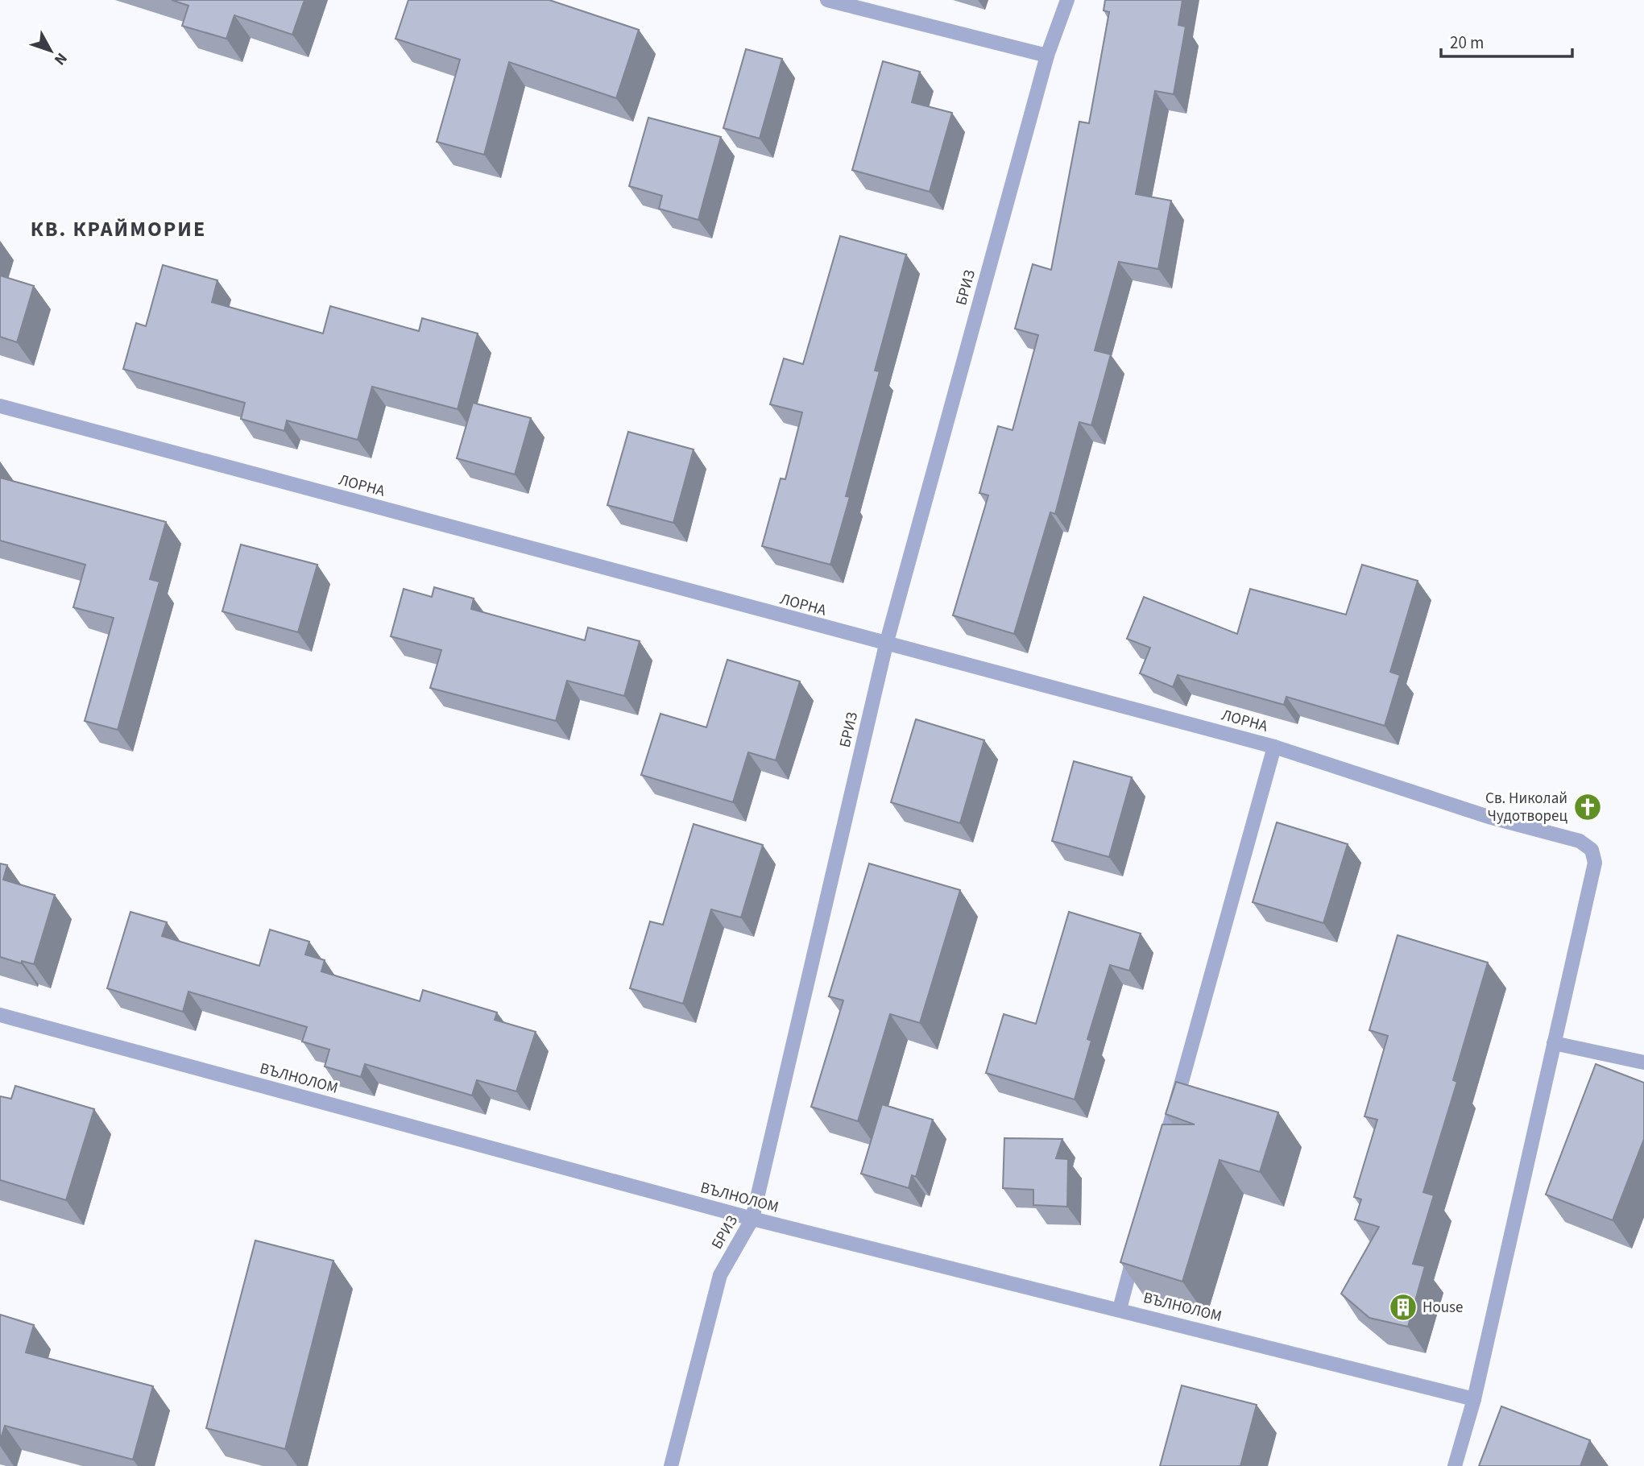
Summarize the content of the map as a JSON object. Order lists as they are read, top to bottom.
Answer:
{
  "streets": {
    "street": ["БРИЗ", "ЛОРНА", "ВЪЛНОЛОМ"]
  },
  "crossings": [
    ["БРИЗ", "ЛОРНА"],
    ["БРИЗ", "ВЪЛНОЛОМ"]
  ],
  "districts": ["КВ. КРАЙМОРИЕ"],
  "places": {
    "church": ["Св. Николай Чудотворец"],
    "building": ["House"]
  },
  "scale_bar": "20 m",
  "north": "bottom right"
}
